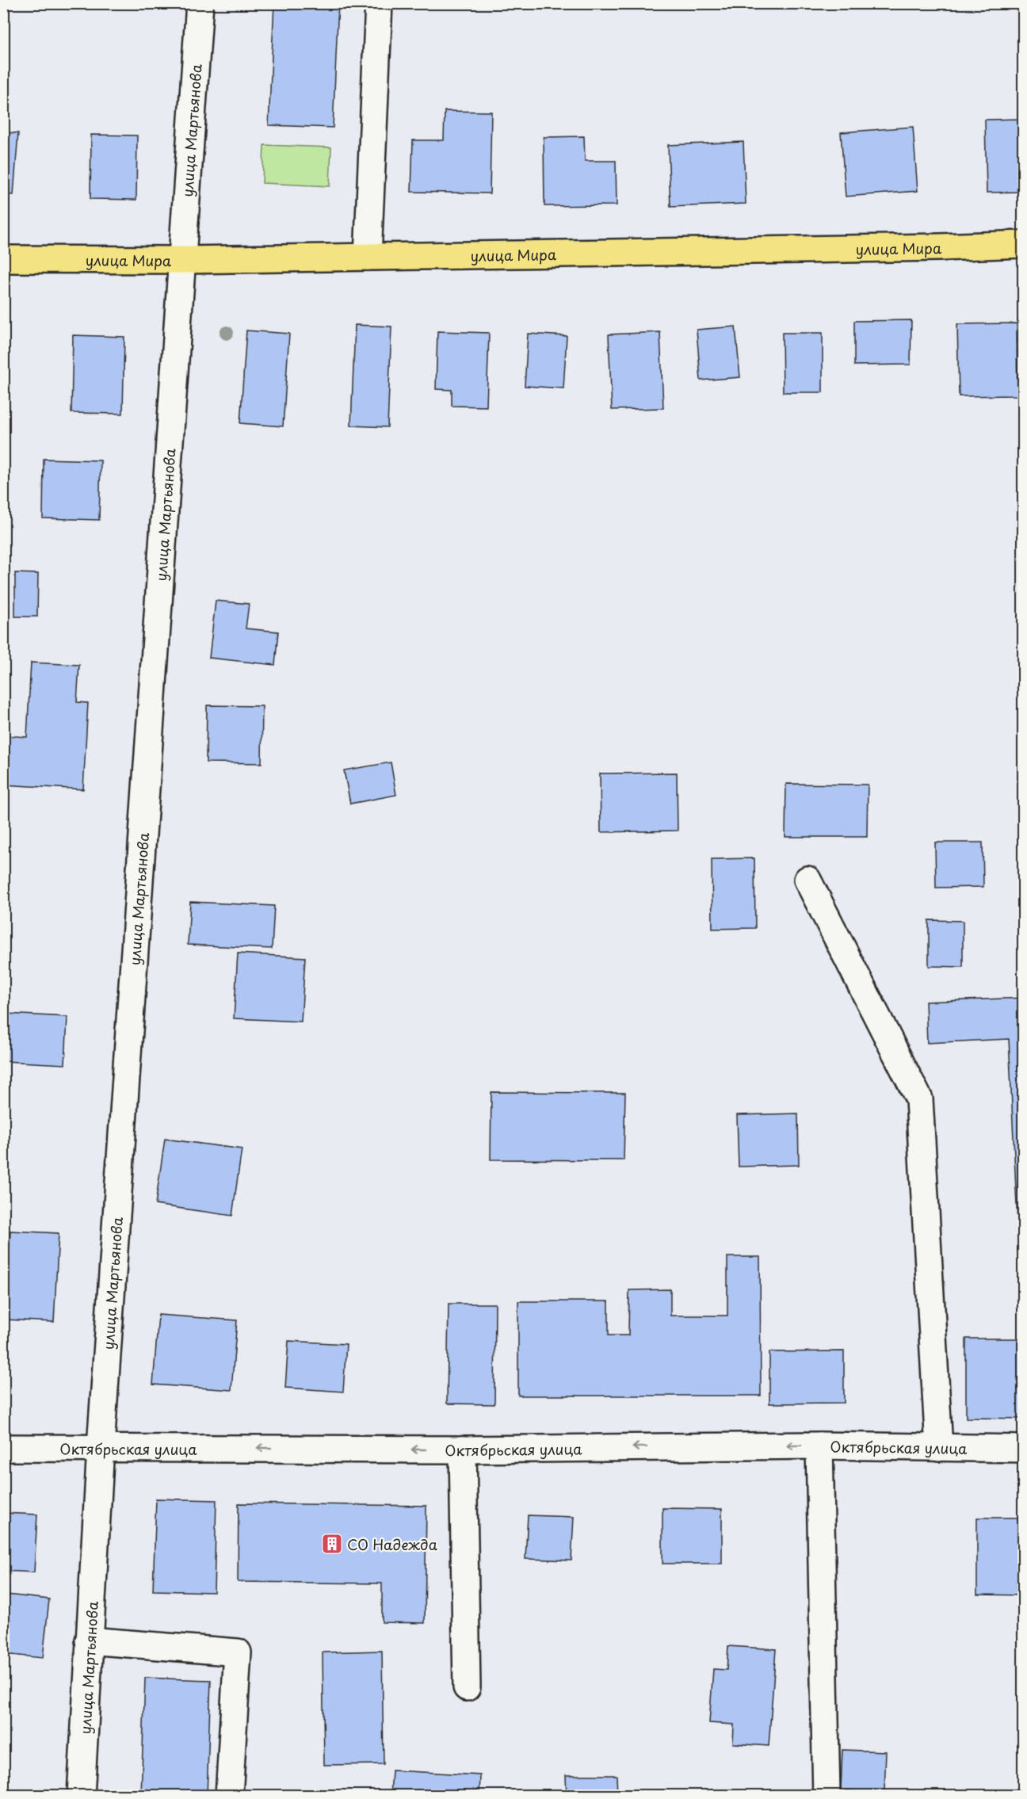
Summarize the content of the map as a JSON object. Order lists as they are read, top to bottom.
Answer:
{
  "streets": {
    "main road": ["улица Мира"],
    "street": ["улица Мартьянова", "Октябрьская улица"]
  },
  "crossings": [
    ["улица Мартьянова", "улица Мира"],
    ["улица Мартьянова", "Октябрьская улица"]
  ],
  "one_way": ["Октябрьская улица"],
  "places": {
    "building": ["СО Надежда"]
  }
}
